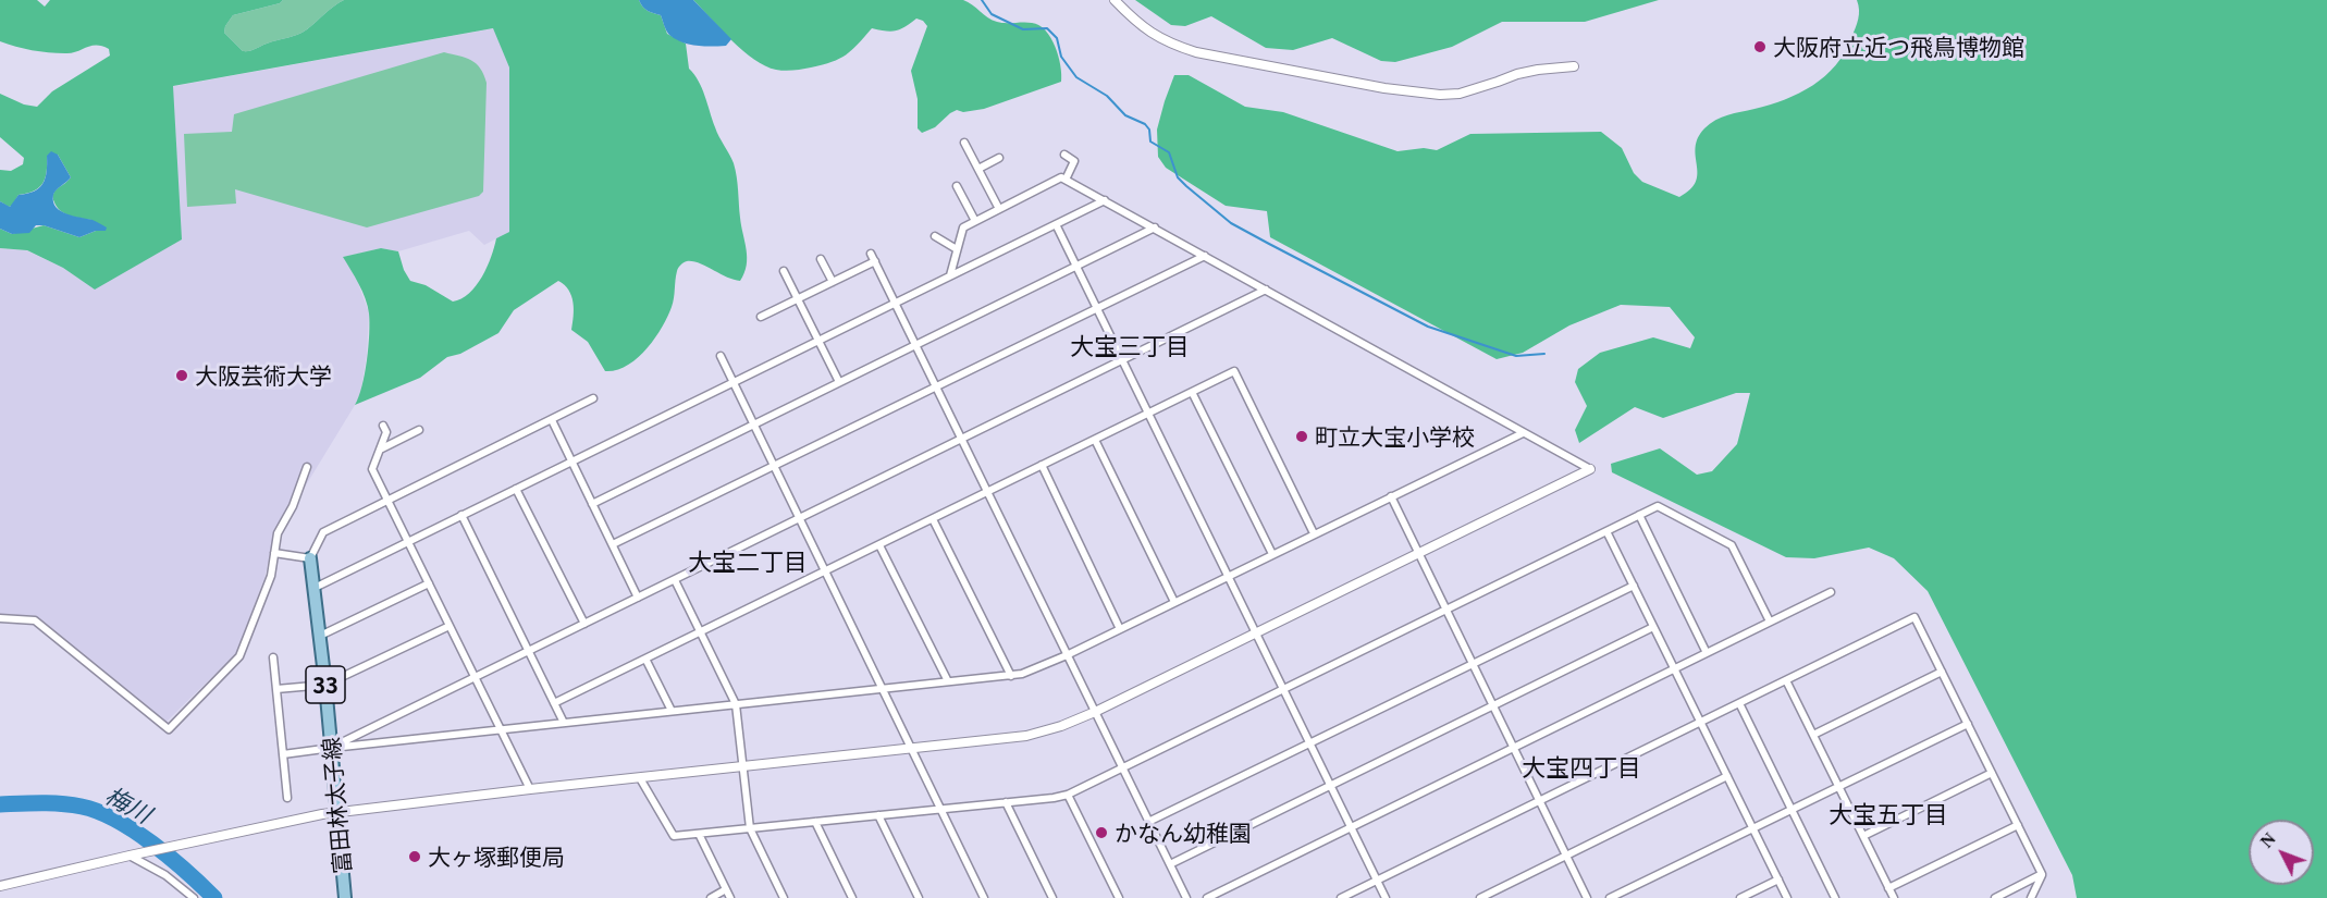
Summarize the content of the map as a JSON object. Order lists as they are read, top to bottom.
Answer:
{
  "streets": {
    "main road": ["33", "富田林太子線"]
  },
  "districts": [
    "大宝三丁目",
    "大宝二丁目",
    "大宝四丁目",
    "大宝五丁目"
  ],
  "water": ["梅川"],
  "places": [
    "大阪府立近つ飛鳥博物館",
    "大阪芸術大学",
    "町立大宝小学校",
    "かなん幼稚園",
    "大ヶ塚郵便局"
  ],
  "north": "top left"
}
